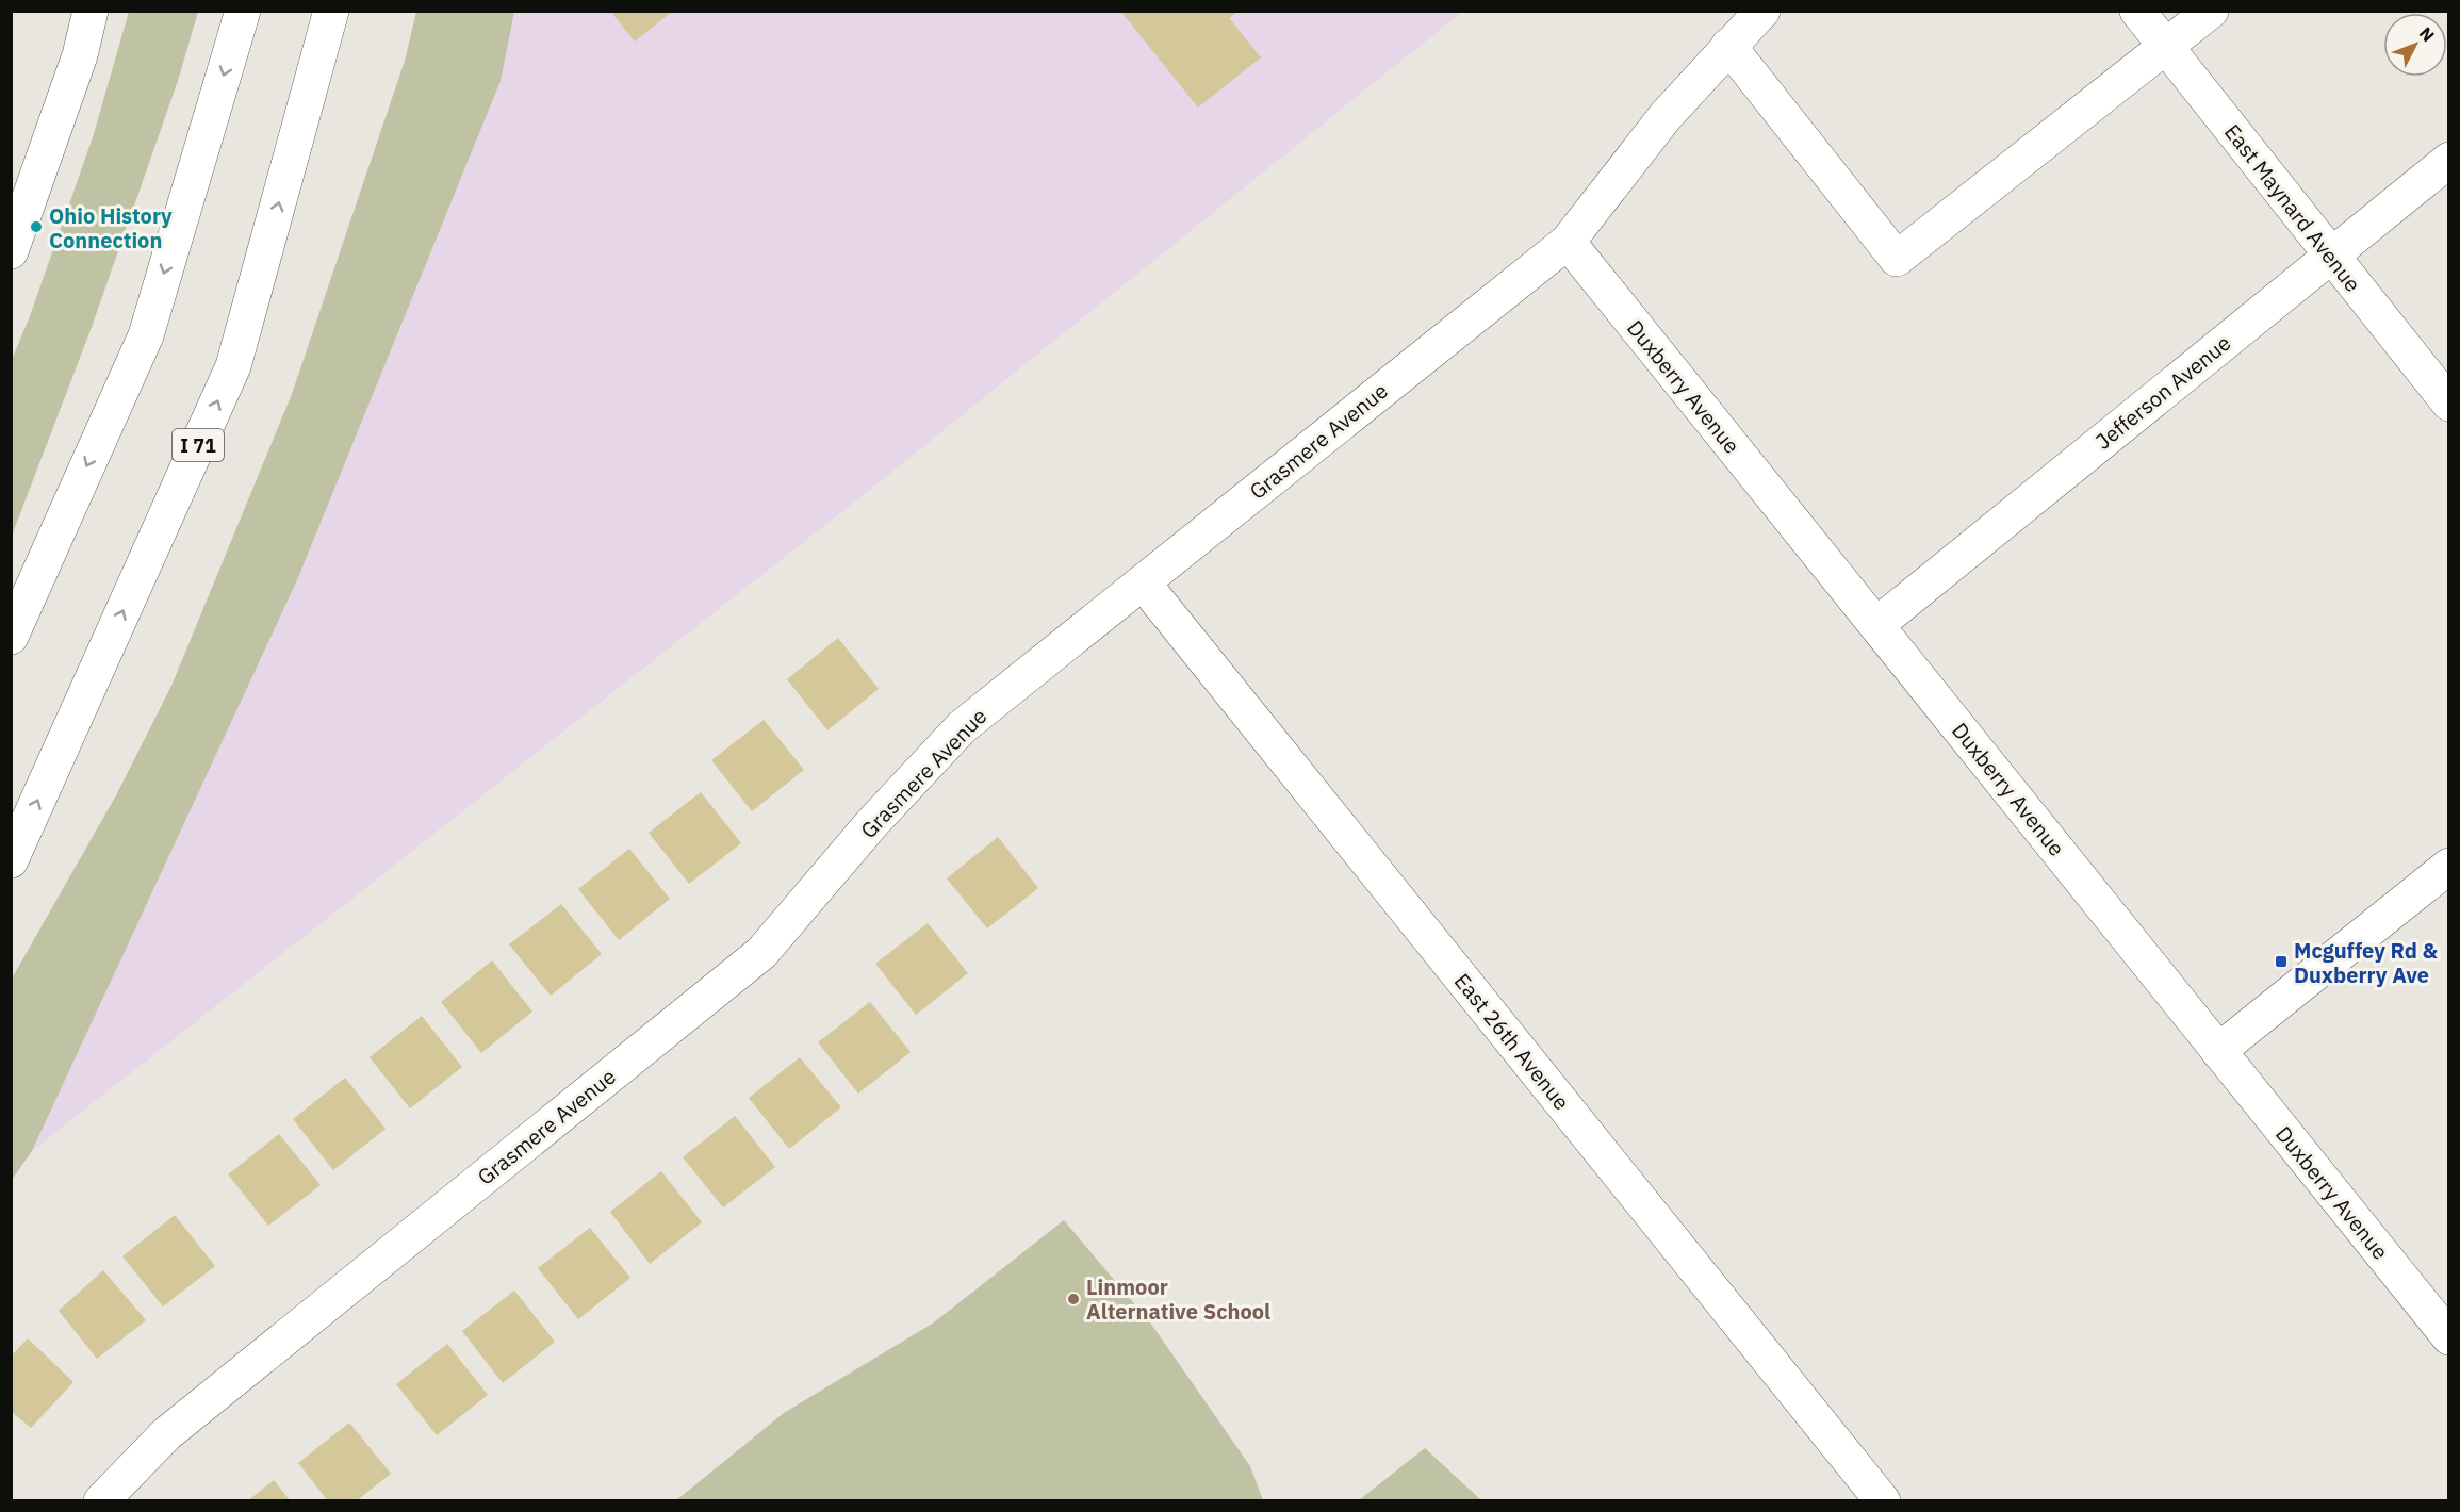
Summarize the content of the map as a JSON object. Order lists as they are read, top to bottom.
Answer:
{
  "streets": {
    "main road": [
      "East Maynard Avenue",
      "Duxberry Avenue",
      "Jefferson Avenue",
      "Grasmere Avenue",
      "I 71",
      "East 26th Avenue"
    ]
  },
  "crossings": [
    ["East Maynard Avenue", "Jefferson Avenue"],
    ["Duxberry Avenue", "Jefferson Avenue"],
    ["Duxberry Avenue", "Grasmere Avenue"],
    ["Grasmere Avenue", "East 26th Avenue"]
  ],
  "places": {
    "other": ["Ohio History Connection", "Linmoor Alternative School"],
    "transit": ["Mcguffey Rd & Duxberry Ave"]
  },
  "north": "top right"
}
